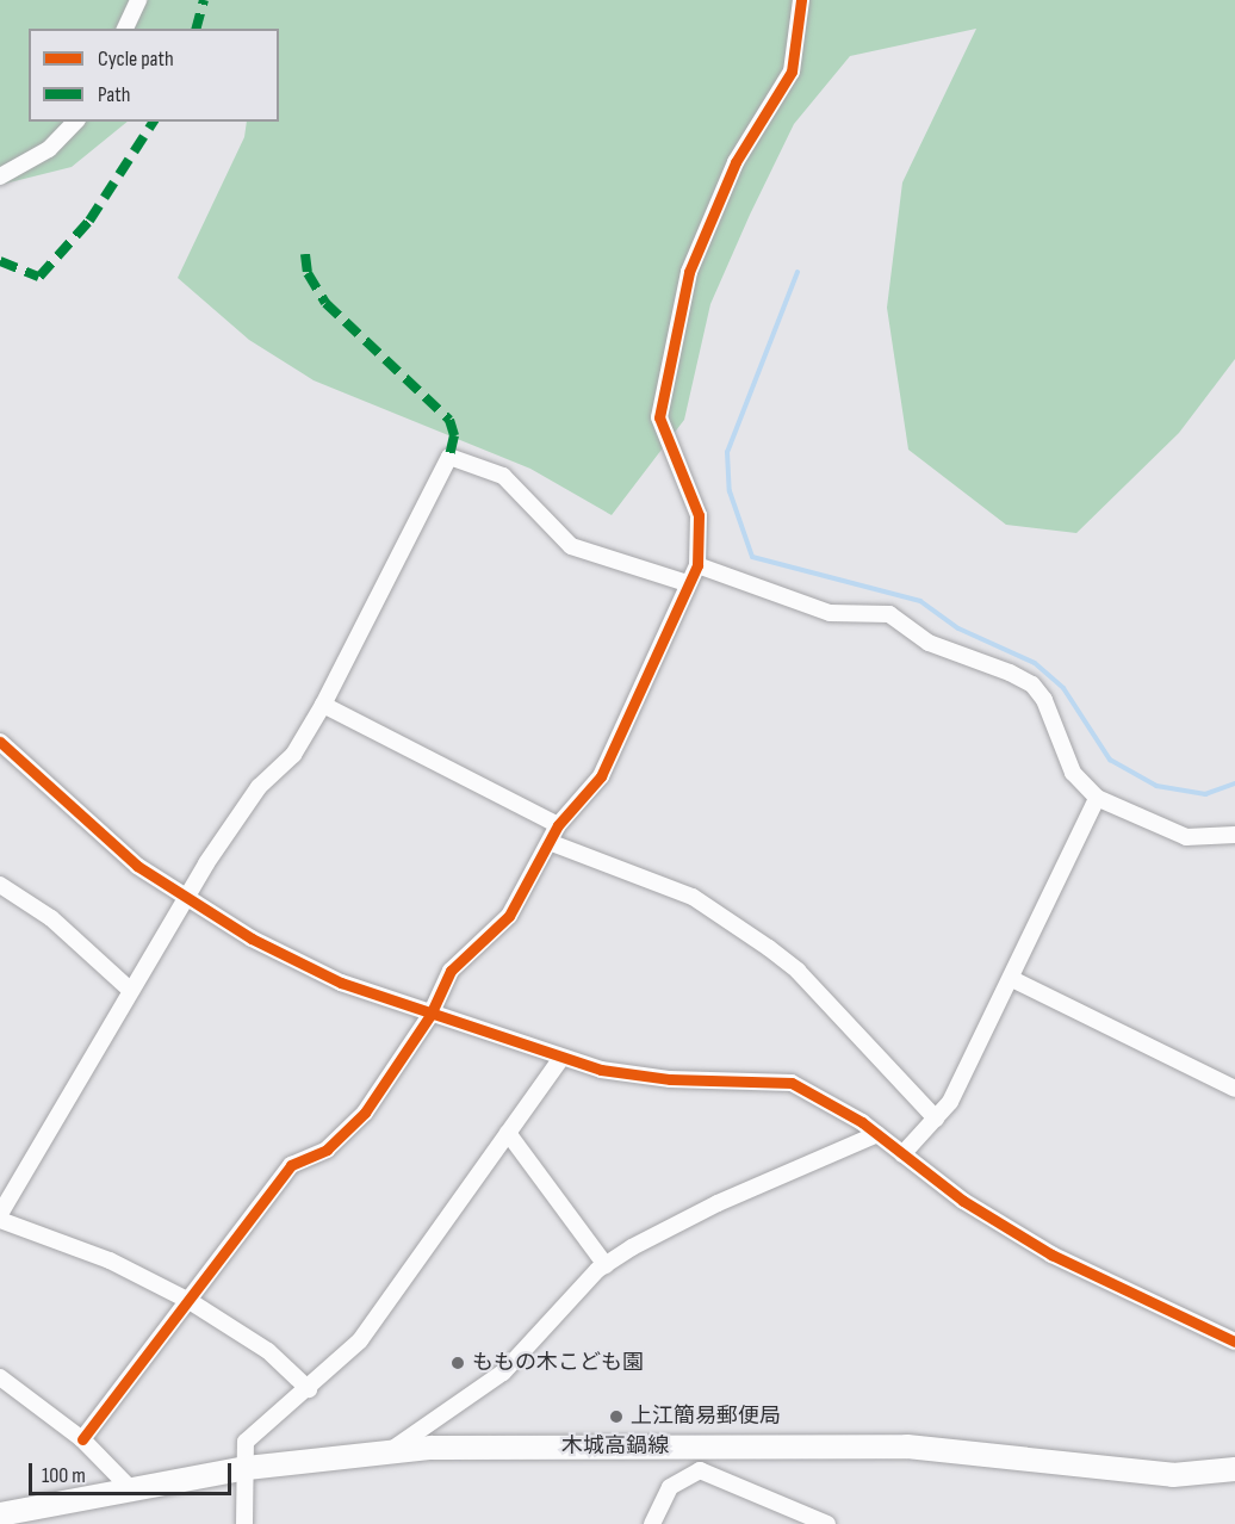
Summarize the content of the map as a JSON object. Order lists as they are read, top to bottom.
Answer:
{
  "streets": {
    "main road": ["木城高鍋線"]
  },
  "places": ["ももの木こども園", "上江簡易郵便局"],
  "legend": ["Cycle path", "Path"],
  "scale_bar": "100 m"
}
